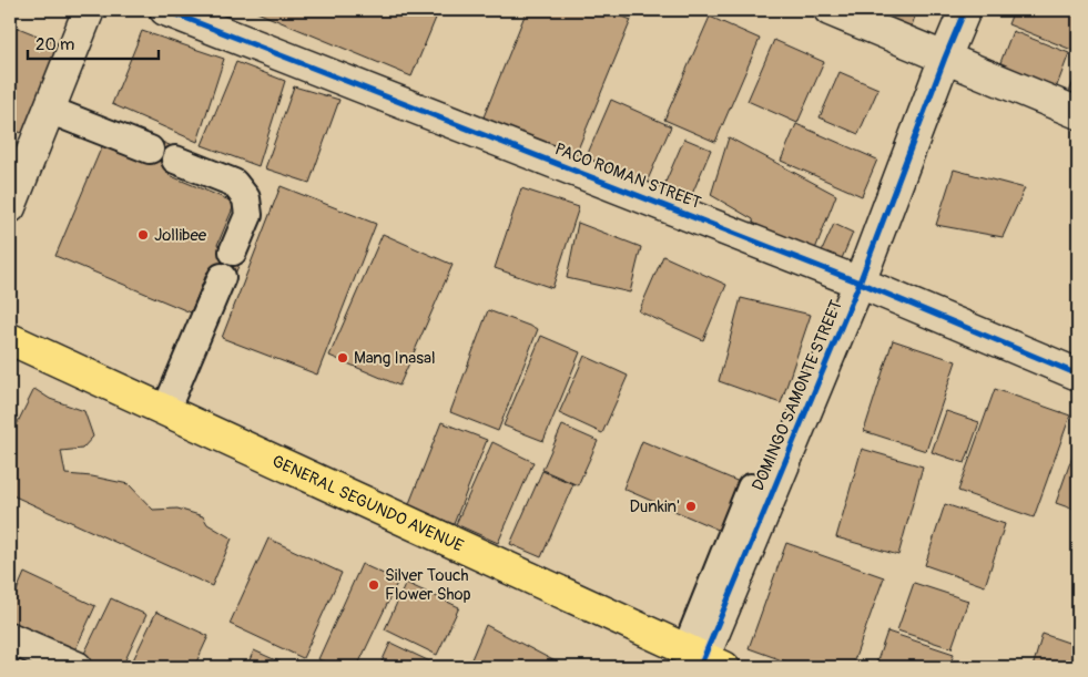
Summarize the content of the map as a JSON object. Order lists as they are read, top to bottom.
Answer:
{
  "streets": {
    "highway": ["GENERAL SEGUNDO AVENUE"],
    "street": ["PACO ROMAN STREET", "DOMINGO SAMONTE STREET"]
  },
  "crossings": [
    ["PACO ROMAN STREET", "DOMINGO SAMONTE STREET"],
    ["DOMINGO SAMONTE STREET", "GENERAL SEGUNDO AVENUE"]
  ],
  "places": [
    "Jollibee",
    "Mang Inasal",
    "Dunkin'",
    "Silver Touch Flower Shop"
  ],
  "scale_bar": "20 m"
}
